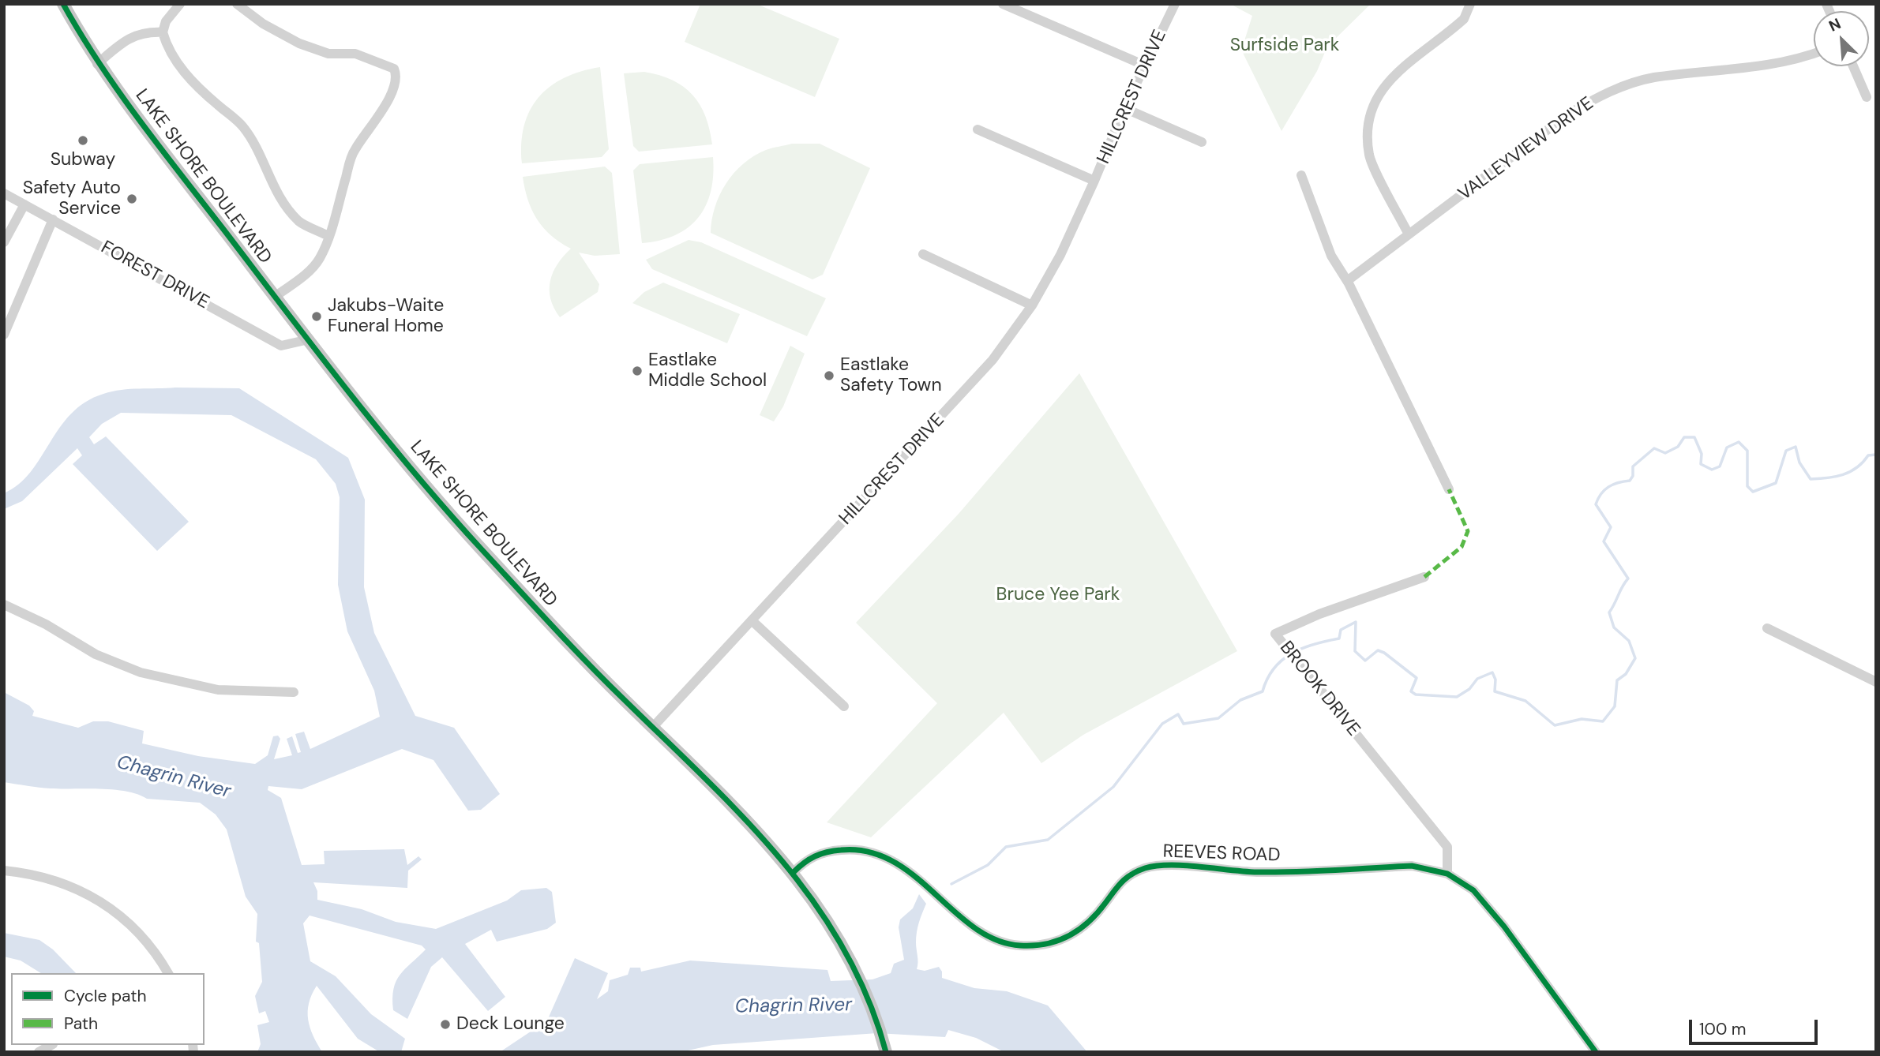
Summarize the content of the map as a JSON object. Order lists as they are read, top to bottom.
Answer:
{
  "streets": {
    "main road": ["LAKE SHORE BOULEVARD"],
    "street": [
      "HILLCREST DRIVE",
      "VALLEYVIEW DRIVE",
      "FOREST DRIVE",
      "BROOK DRIVE",
      "REEVES ROAD"
    ]
  },
  "crossings": [
    ["HILLCREST DRIVE", "LAKE SHORE BOULEVARD"],
    ["LAKE SHORE BOULEVARD", "FOREST DRIVE"],
    ["LAKE SHORE BOULEVARD", "REEVES ROAD"],
    ["BROOK DRIVE", "REEVES ROAD"]
  ],
  "water": ["Chagrin River"],
  "parks": ["Surfside Park", "Bruce Yee Park"],
  "places": [
    "Subway",
    "Safety Auto Service",
    "Jakubs-Waite Funeral Home",
    "Eastlake Middle School",
    "Eastlake Safety Town",
    "Deck Lounge"
  ],
  "legend": ["Cycle path", "Path"],
  "scale_bar": "100 m",
  "north": "top left"
}
